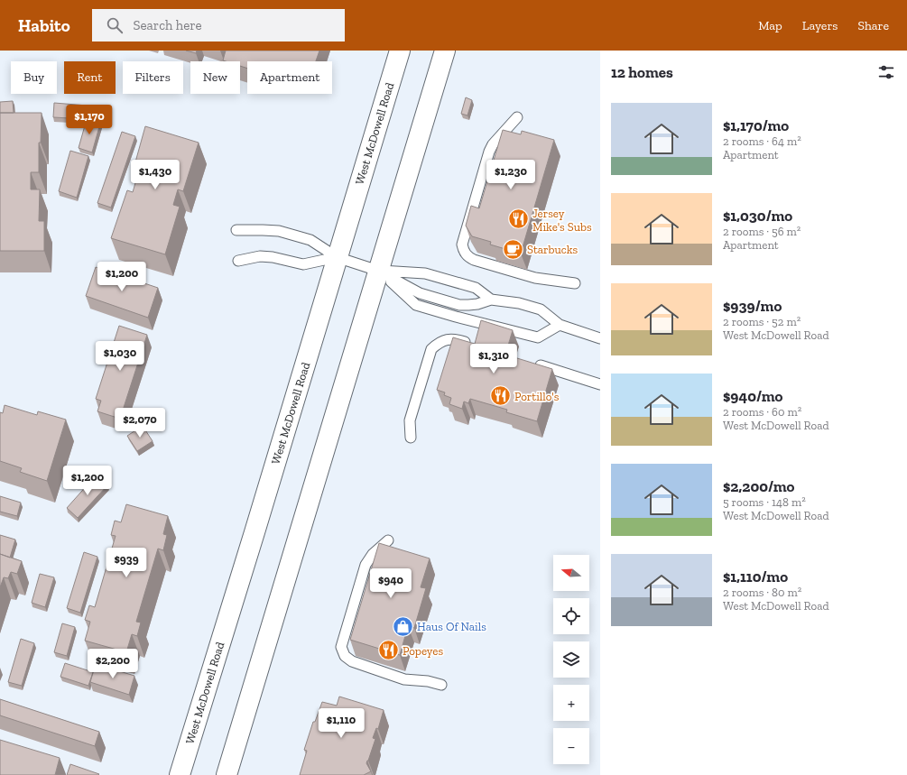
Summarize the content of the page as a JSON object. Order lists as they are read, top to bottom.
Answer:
{
  "streets": {
    "main road": ["West McDowell Road"]
  },
  "places": {
    "restaurant": ["Jersey Mike's Subs", "Portillo's", "Popeyes"],
    "cafe": ["Starbucks"],
    "shop": ["Haus Of Nails"]
  },
  "north": "left",
  "page": {
    "header": "Habito",
    "search": "Search here",
    "nav": ["Map", "Layers", "Share"],
    "heading": "12 homes",
    "chip": [
      "Buy",
      "Rent",
      "Filters",
      "New",
      "Apartment"
    ],
    "list": [
      {
        "name": "$1,170/mo",
        "note": "2 rooms · 64 m² · Apartment"
      },
      {
        "name": "$1,030/mo",
        "note": "2 rooms · 56 m² · Apartment"
      },
      {
        "name": "$939/mo",
        "note": "2 rooms · 52 m² · West McDowell Road"
      },
      {
        "name": "$940/mo",
        "note": "2 rooms · 60 m² · West McDowell Road"
      },
      {
        "name": "$2,200/mo",
        "note": "5 rooms · 148 m² · West McDowell Road"
      },
      {
        "name": "$1,110/mo",
        "note": "2 rooms · 80 m² · West McDowell Road"
      }
    ],
    "price": [
      "$1,170",
      "$1,430",
      "$1,230",
      "$1,200",
      "$1,030",
      "$1,310",
      "$2,070",
      "$1,200",
      "$939",
      "$940",
      "$2,200",
      "$1,110"
    ],
    "map_buttons": ["+", "−"]
  }
}
